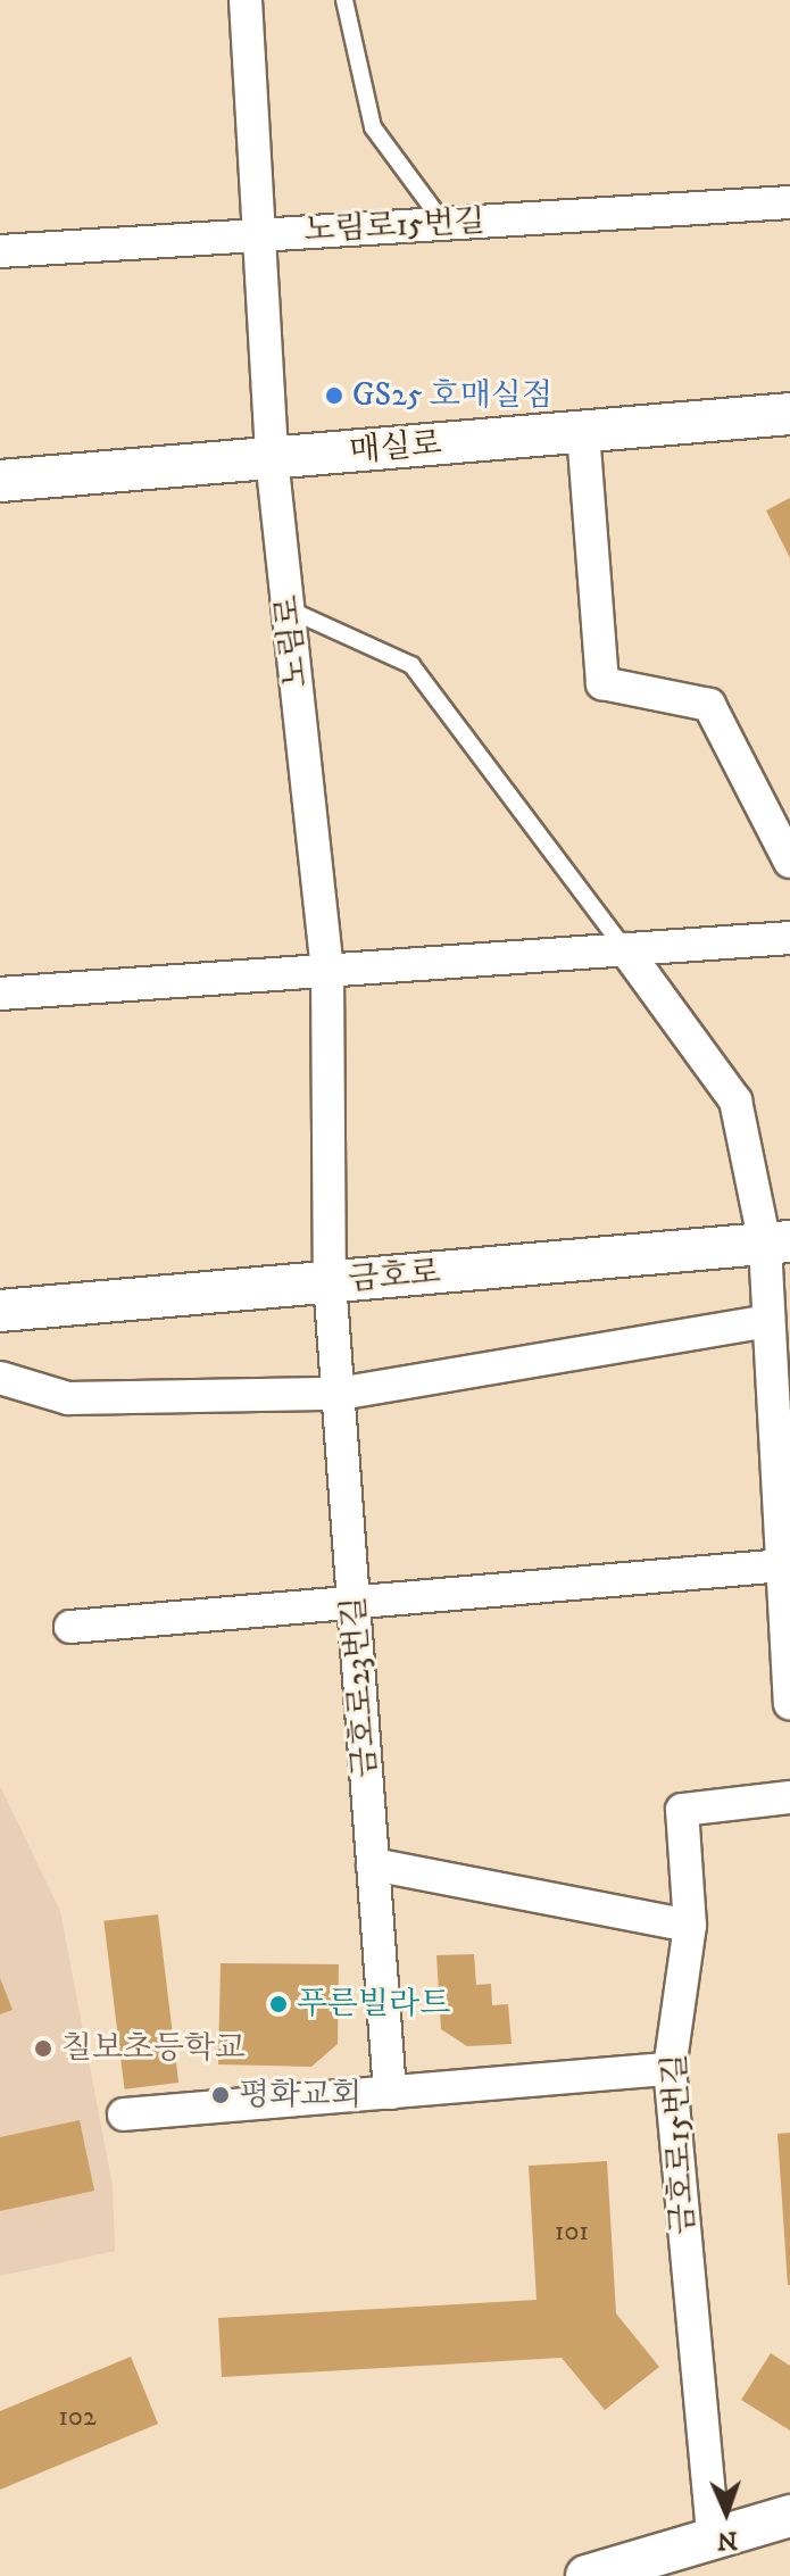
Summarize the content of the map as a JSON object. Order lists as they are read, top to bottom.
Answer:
{
  "streets": {
    "street": [
      "노림로15번길",
      "매실로",
      "노림로",
      "금호로",
      "금호로23번길",
      "금호로15번길"
    ]
  },
  "crossings": [
    ["노림로15번길", "노림로"],
    ["매실로", "노림로"],
    ["노림로", "금호로"],
    ["노림로", "금호로23번길"],
    ["금호로", "금호로23번길"]
  ],
  "places": [
    "GS25 호매실점",
    "푸른빌라트",
    "칠보초등학교",
    "평화교회"
  ],
  "house_numbers": ["101", "102"],
  "north": "bottom"
}
